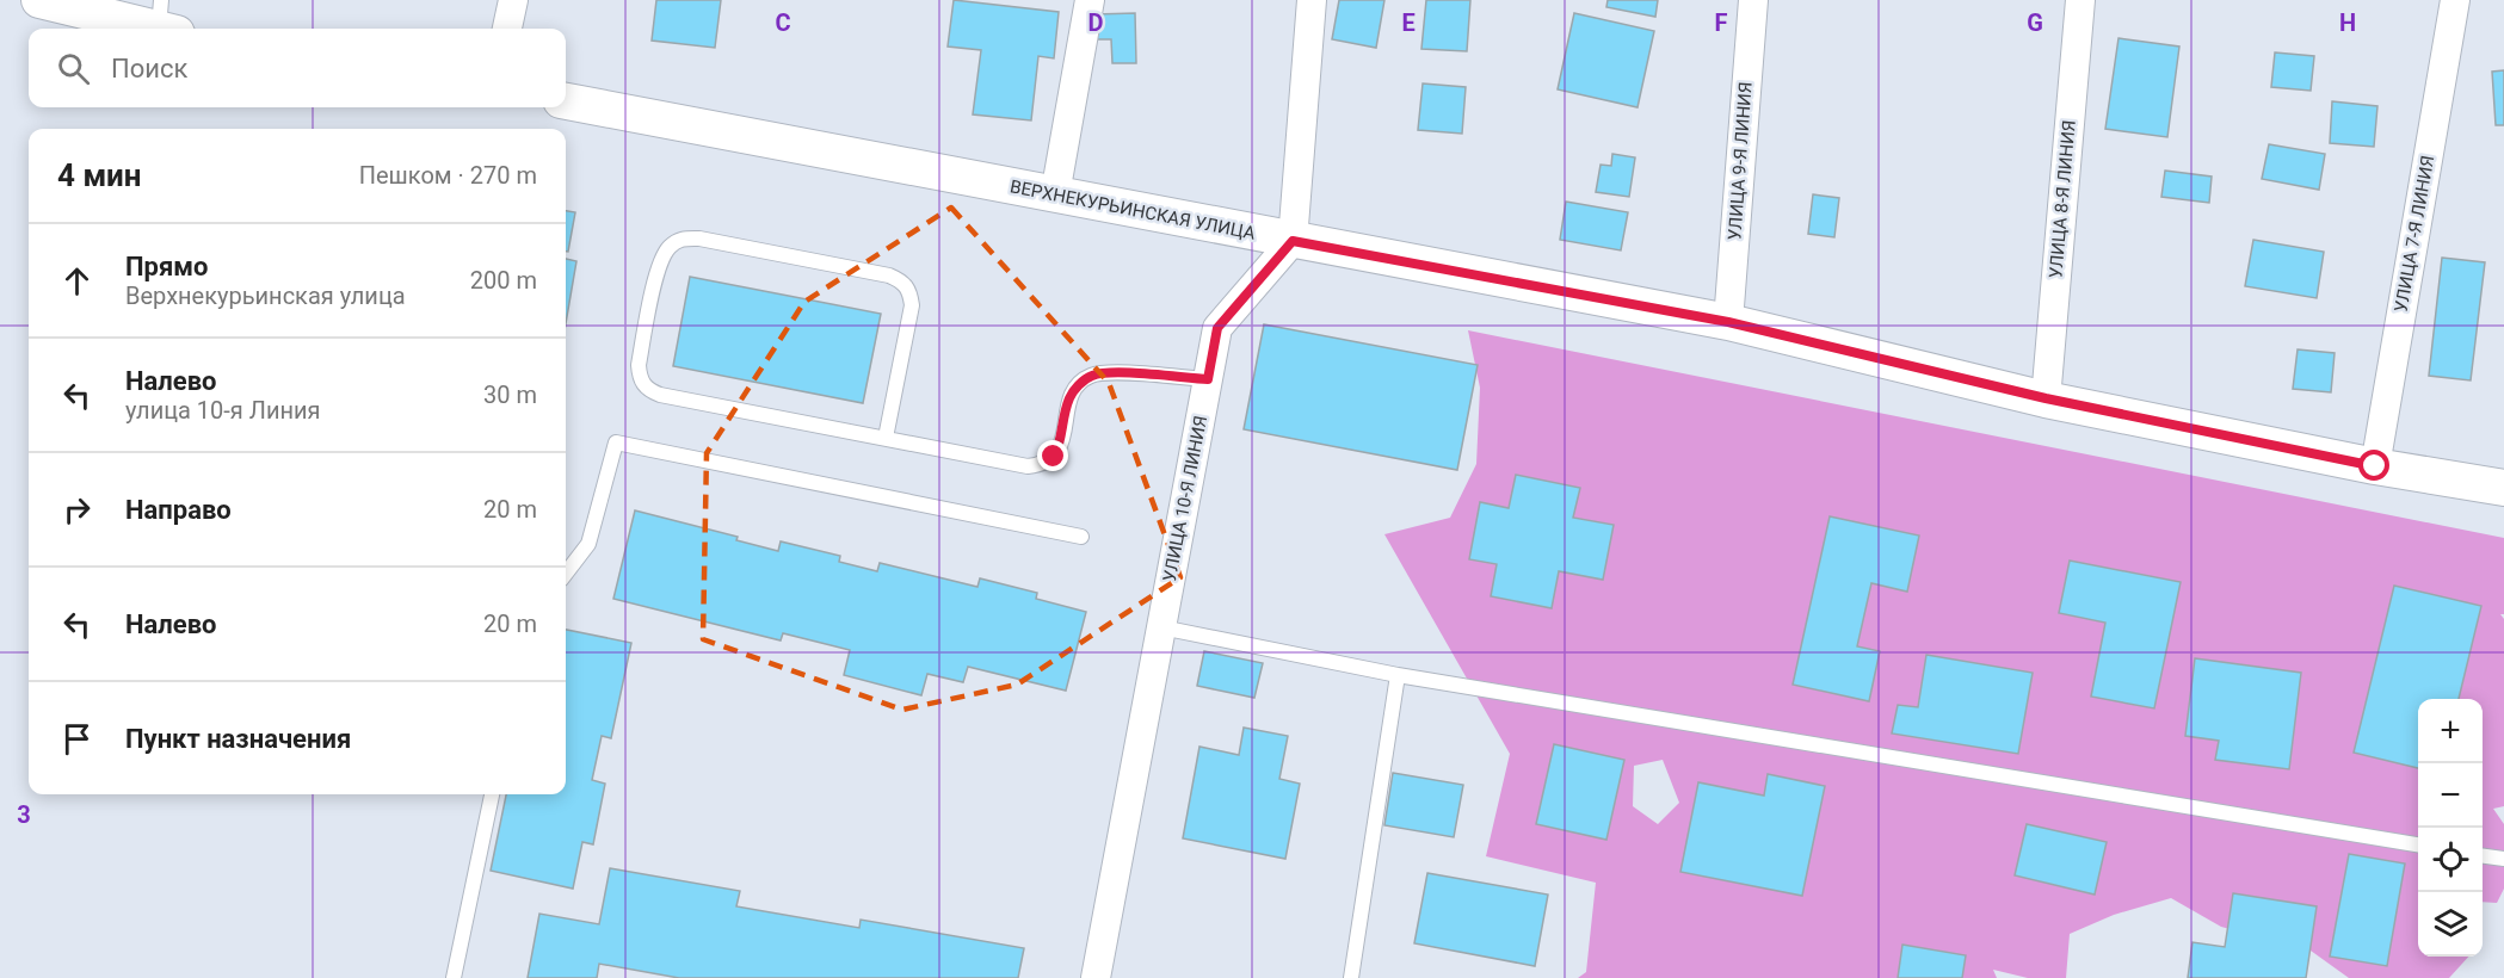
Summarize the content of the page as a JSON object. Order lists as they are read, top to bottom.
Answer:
{
  "streets": {
    "street": [
      "УЛИЦА 9-Я ЛИНИЯ",
      "УЛИЦА 8-Я ЛИНИЯ",
      "ВЕРХНЕКУРЬИНСКАЯ УЛИЦА",
      "УЛИЦА 7-Я ЛИНИЯ",
      "УЛИЦА 10-Я ЛИНИЯ"
    ]
  },
  "crossings": [
    ["УЛИЦА 9-Я ЛИНИЯ", "ВЕРХНЕКУРЬИНСКАЯ УЛИЦА"],
    ["УЛИЦА 8-Я ЛИНИЯ", "ВЕРХНЕКУРЬИНСКАЯ УЛИЦА"],
    ["ВЕРХНЕКУРЬИНСКАЯ УЛИЦА", "УЛИЦА 7-Я ЛИНИЯ"],
    ["ВЕРХНЕКУРЬИНСКАЯ УЛИЦА", "УЛИЦА 10-Я ЛИНИЯ"]
  ],
  "page": {
    "search": "Поиск",
    "heading": ["4 мин", "Пешком · 270 m"],
    "list": [
      ["Прямо", "Верхнекурьинская улица", "200 m"],
      ["Налево", "улица 10-я Линия", "30 m"],
      ["Направо", "20 m"],
      ["Налево", "20 m"],
      "Пункт назначения"
    ],
    "map_buttons": ["+", "−"]
  },
  "grid": {
    "columns": [
      "C",
      "D",
      "E",
      "F",
      "G",
      "H"
    ],
    "rows": ["3"]
  }
}
